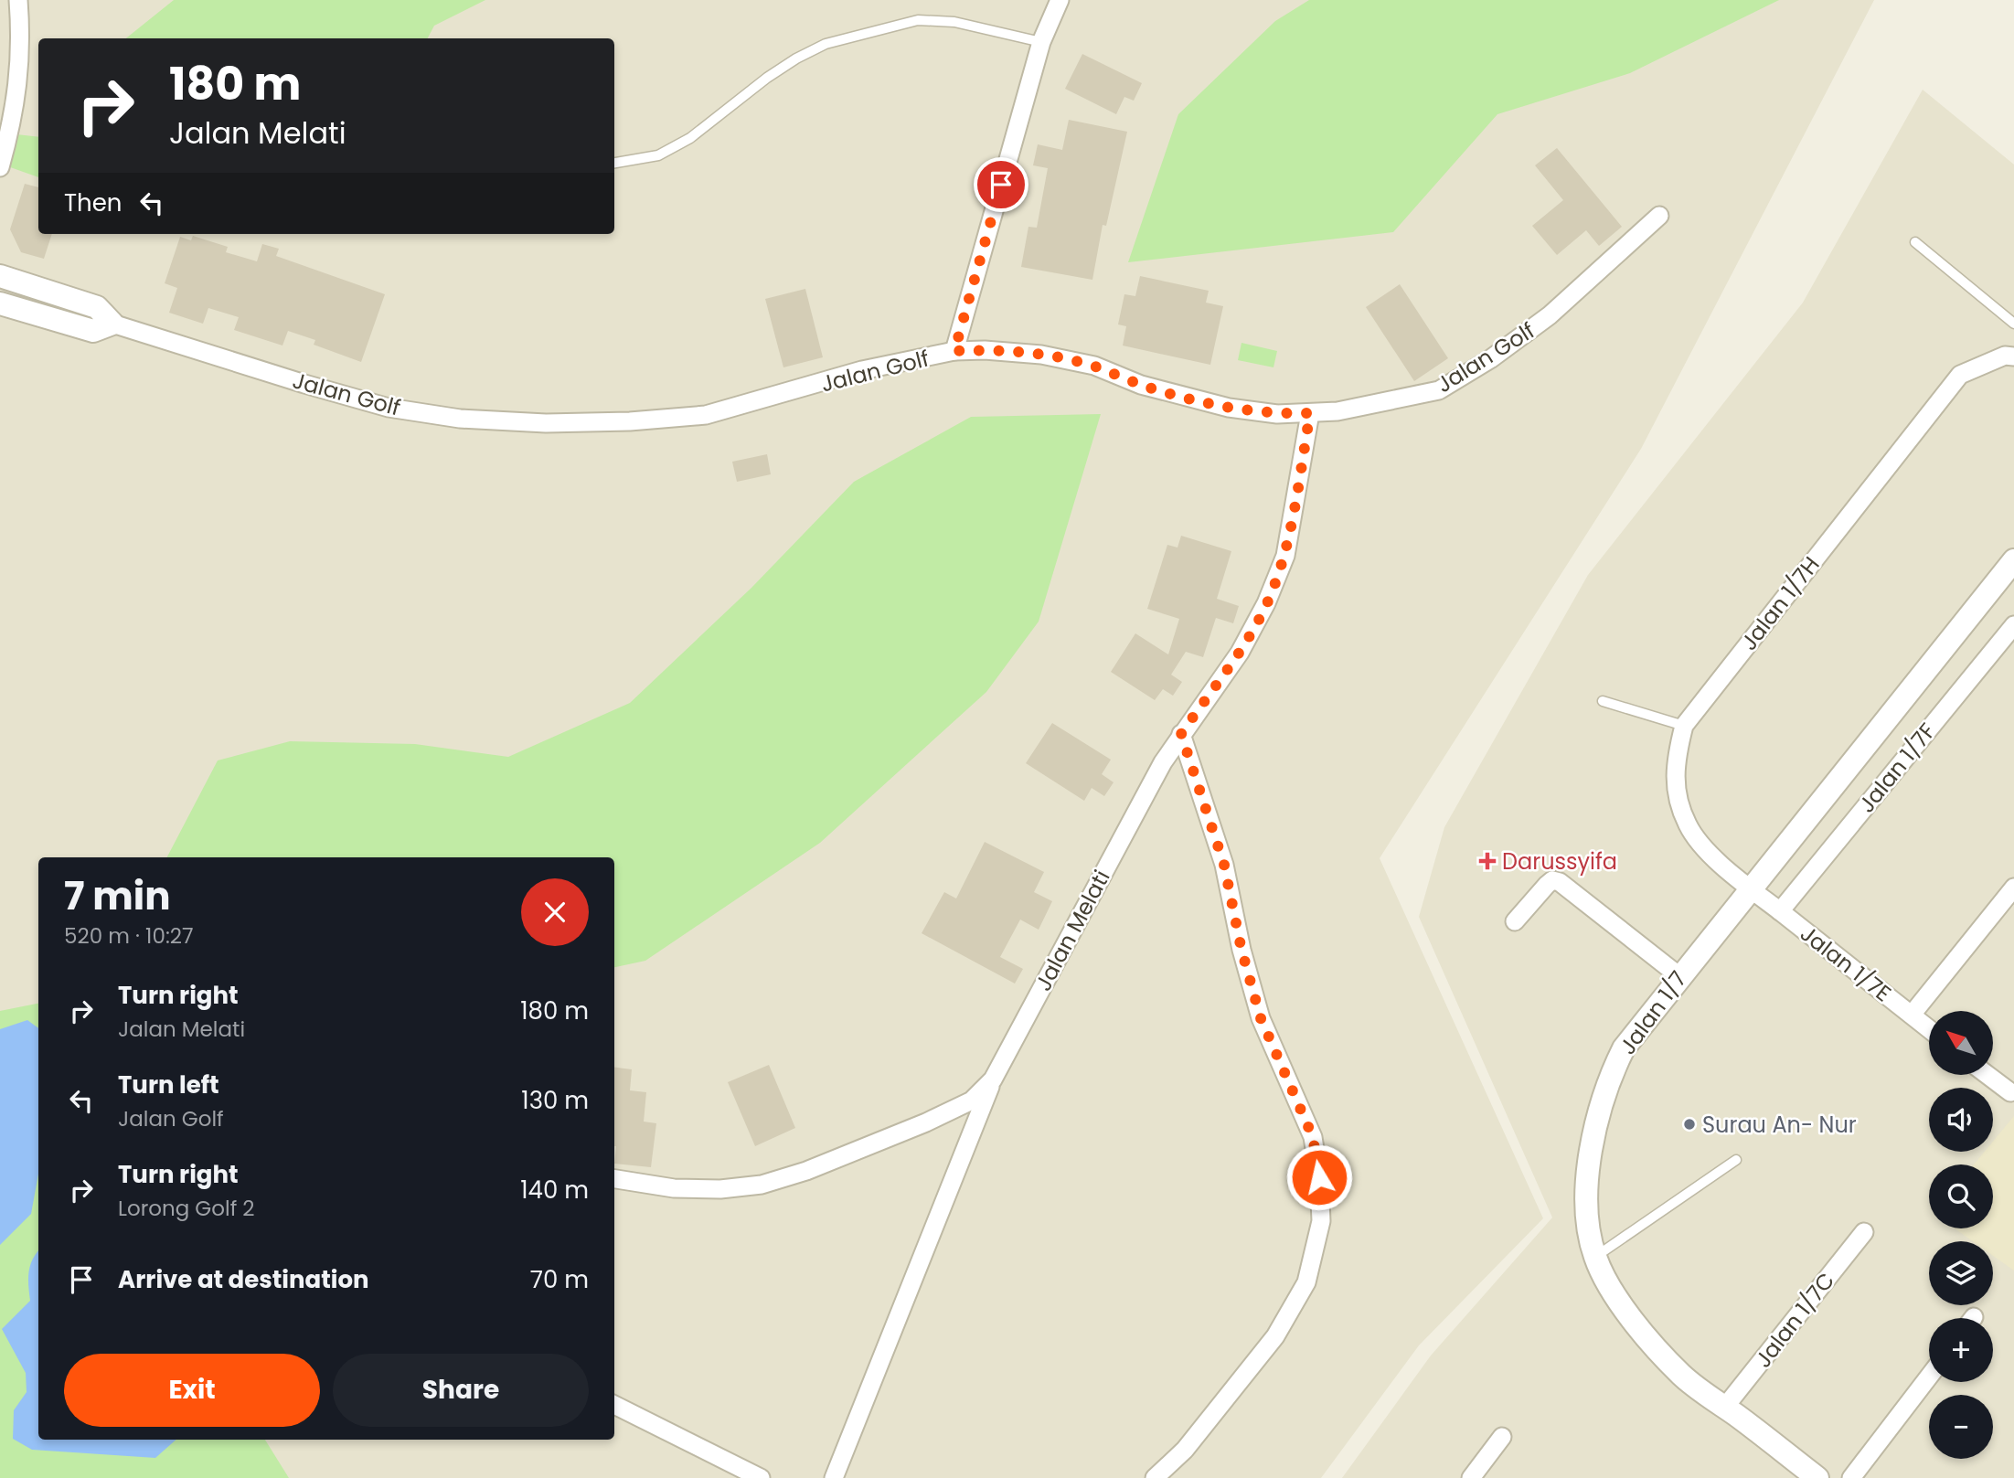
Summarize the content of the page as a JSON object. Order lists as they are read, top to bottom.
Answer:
{
  "streets": {
    "street": [
      "Jalan Golf",
      "Jalan 1/7H",
      "Jalan 1/7F",
      "Jalan Melati",
      "Jalan 1/7E",
      "Jalan 1/7",
      "Jalan 1/7C"
    ]
  },
  "crossings": [
    ["Jalan Golf", "Jalan Melati"],
    ["Jalan 1/7H", "Jalan 1/7E"],
    ["Jalan 1/7H", "Jalan 1/7"],
    ["Jalan 1/7F", "Jalan 1/7E"],
    ["Jalan 1/7E", "Jalan 1/7"],
    ["Jalan 1/7", "Jalan 1/7C"]
  ],
  "places": {
    "health": ["Darussyifa"],
    "other": ["Surau An- Nur"]
  },
  "north": "top left",
  "page": {
    "turn": ["180 m", "Jalan Melati"],
    "then": "Then",
    "heading": ["7 min", "520 m · 10:27"],
    "list": [
      {
        "name": "Turn right",
        "note": "Jalan Melati",
        "value": "180 m"
      },
      {
        "name": "Turn left",
        "note": "Jalan Golf",
        "value": "130 m"
      },
      {
        "name": "Turn right",
        "note": "Lorong Golf 2",
        "value": "140 m"
      },
      {
        "name": "Arrive at destination",
        "value": "70 m"
      }
    ],
    "map_buttons": ["+", "−"],
    "buttons": ["Exit", "Share"]
  }
}
